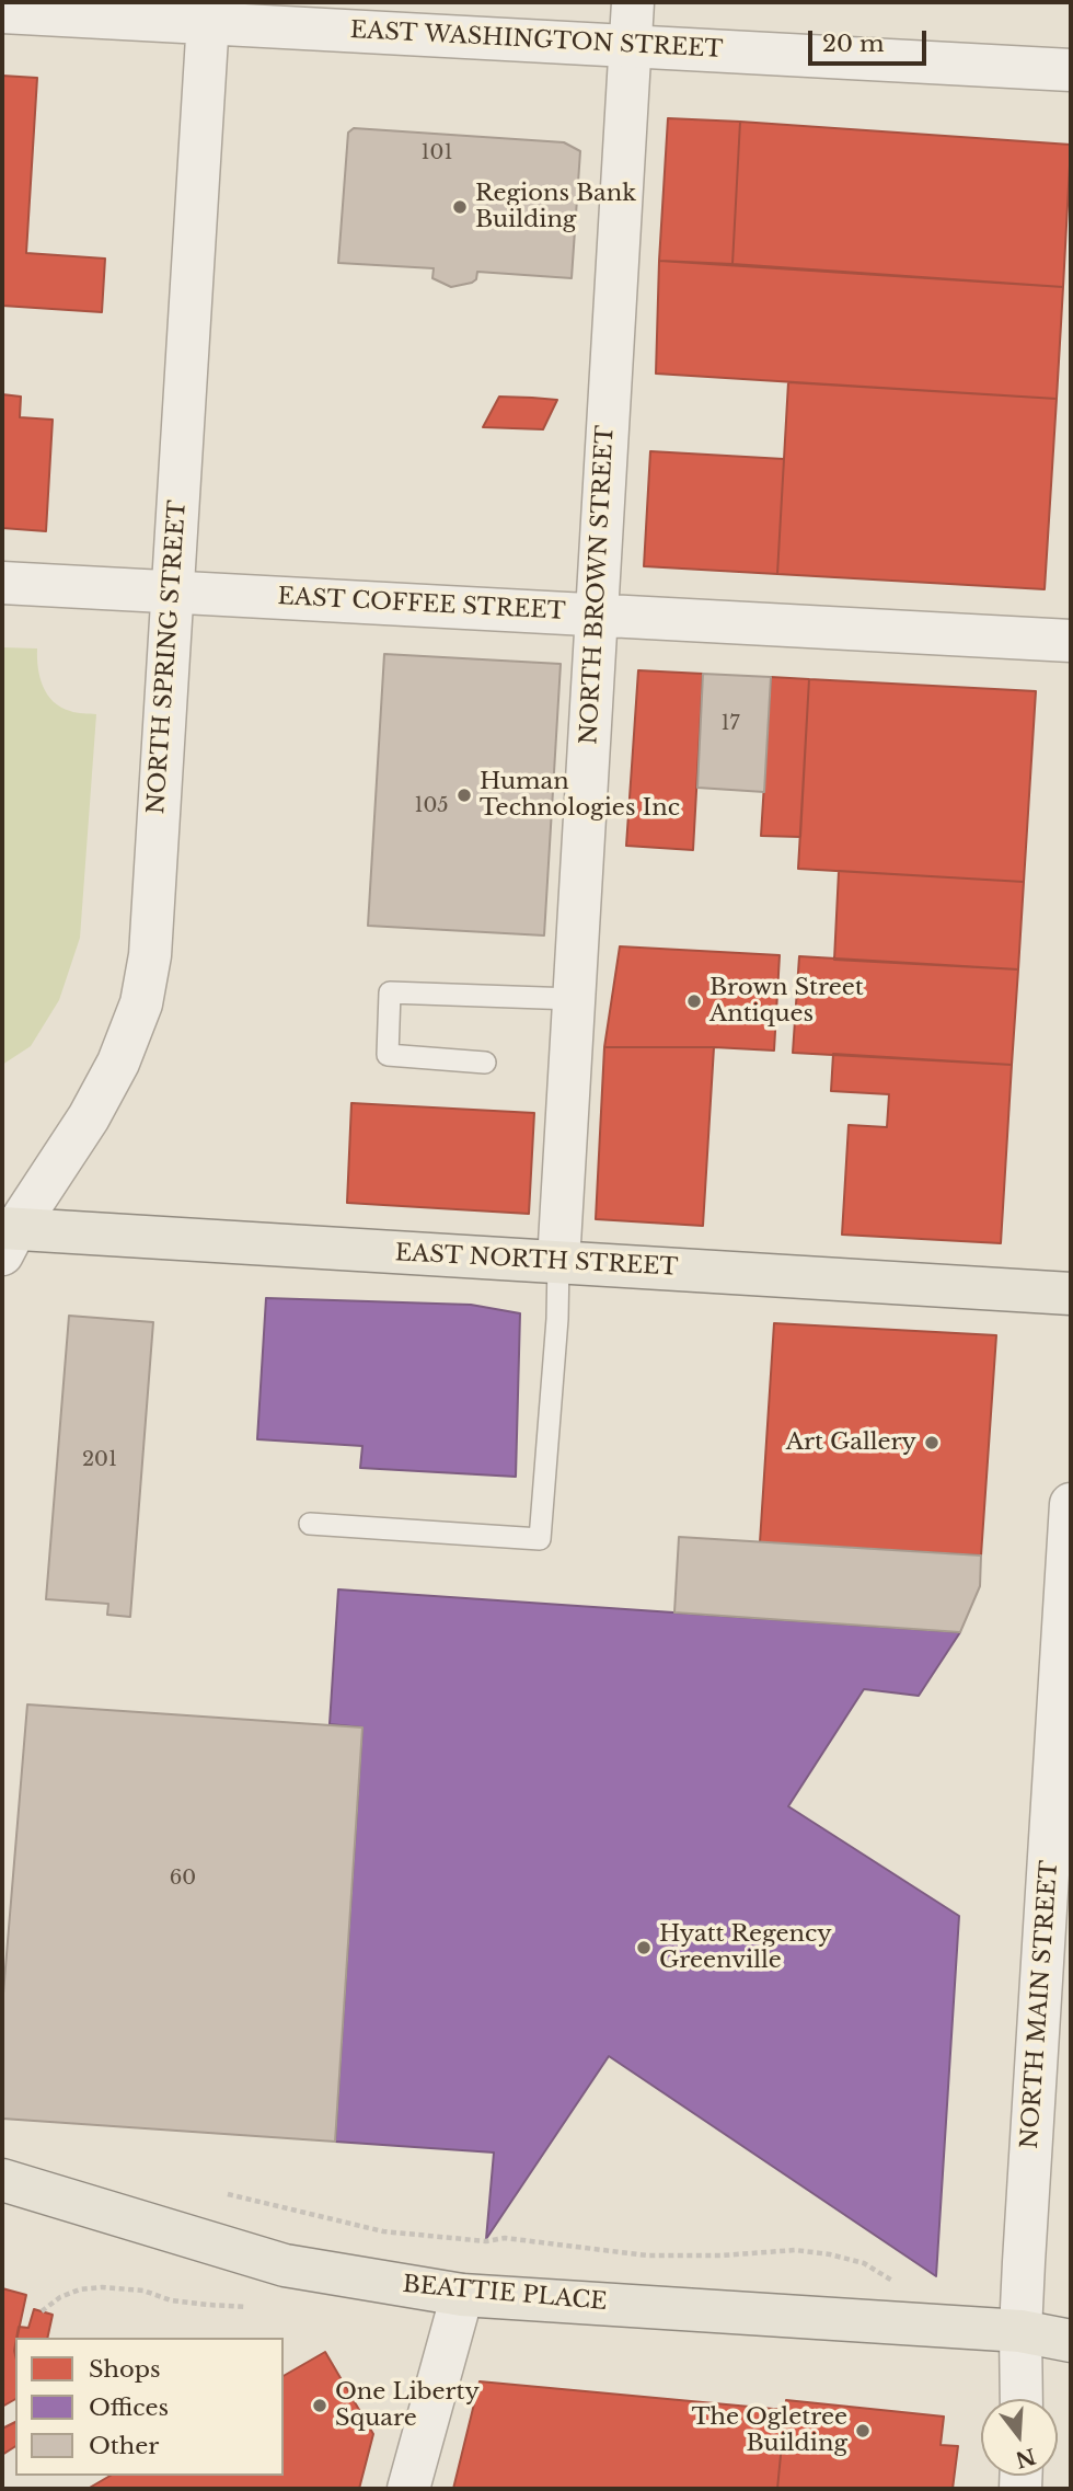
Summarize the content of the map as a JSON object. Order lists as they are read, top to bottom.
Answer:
{
  "streets": {
    "main road": ["EAST NORTH STREET", "BEATTIE PLACE"],
    "street": [
      "EAST WASHINGTON STREET",
      "NORTH BROWN STREET",
      "EAST COFFEE STREET",
      "NORTH SPRING STREET",
      "NORTH MAIN STREET"
    ]
  },
  "crossings": [
    ["EAST WASHINGTON STREET", "NORTH BROWN STREET"],
    ["EAST WASHINGTON STREET", "NORTH SPRING STREET"],
    ["NORTH BROWN STREET", "EAST COFFEE STREET"],
    ["NORTH BROWN STREET", "EAST NORTH STREET"],
    ["EAST COFFEE STREET", "NORTH SPRING STREET"],
    ["NORTH SPRING STREET", "EAST NORTH STREET"],
    ["NORTH MAIN STREET", "BEATTIE PLACE"]
  ],
  "places": [
    "Regions Bank Building",
    "Human Technologies Inc",
    "Brown Street Antiques",
    "Art Gallery",
    "Hyatt Regency Greenville",
    "One Liberty Square",
    "The Ogletree Building"
  ],
  "house_numbers": [
    "101",
    "17",
    "105",
    "201",
    "60"
  ],
  "legend": ["Shops", "Offices", "Other"],
  "scale_bar": "20 m",
  "north": "bottom"
}
